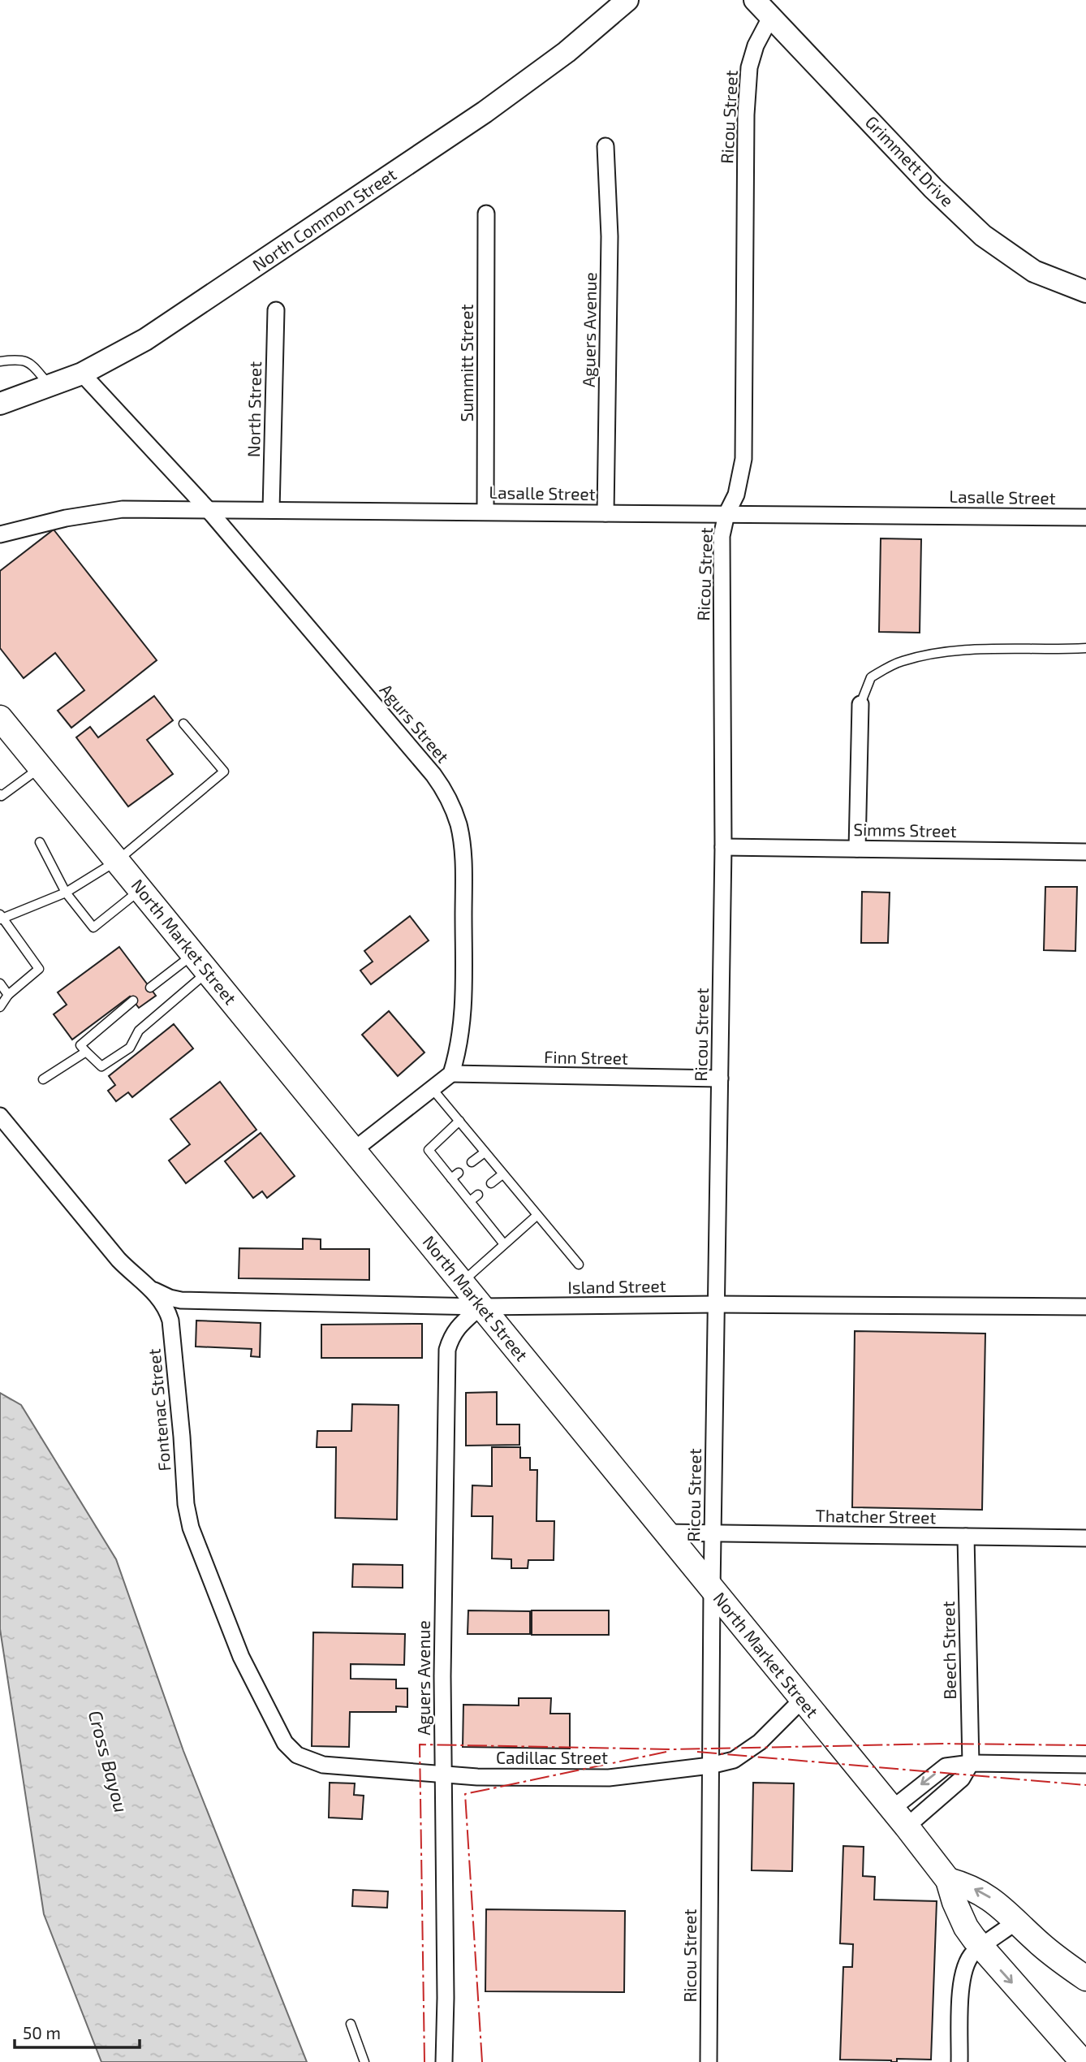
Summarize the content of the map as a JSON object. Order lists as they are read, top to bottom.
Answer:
{
  "streets": {
    "main road": ["Grimmett Drive", "North Common Street", "North Market Street"],
    "street": [
      "Ricou Street",
      "Aguers Avenue",
      "Summitt Street",
      "North Street",
      "Lasalle Street",
      "Agurs Street",
      "Simms Street",
      "Finn Street",
      "Island Street",
      "Fontenac Street",
      "Thatcher Street",
      "Beech Street",
      "Cadillac Street"
    ]
  },
  "crossings": [
    ["Ricou Street", "Grimmett Drive"],
    ["Ricou Street", "Lasalle Street"],
    ["Ricou Street", "Simms Street"],
    ["Ricou Street", "North Market Street"],
    ["Ricou Street", "Finn Street"],
    ["Ricou Street", "Island Street"],
    ["Ricou Street", "Thatcher Street"],
    ["Ricou Street", "Cadillac Street"],
    ["North Common Street", "Agurs Street"],
    ["Aguers Avenue", "Lasalle Street"],
    ["Aguers Avenue", "North Market Street"],
    ["Aguers Avenue", "Island Street"],
    ["Aguers Avenue", "Cadillac Street"],
    ["Summitt Street", "Lasalle Street"],
    ["North Street", "Lasalle Street"],
    ["Lasalle Street", "Agurs Street"],
    ["Agurs Street", "Finn Street"],
    ["North Market Street", "Island Street"],
    ["North Market Street", "Thatcher Street"],
    ["North Market Street", "Cadillac Street"],
    ["Island Street", "Fontenac Street"],
    ["Fontenac Street", "Cadillac Street"],
    ["Thatcher Street", "Beech Street"]
  ],
  "water": ["Cross Bayou"],
  "scale_bar": "50 m"
}
